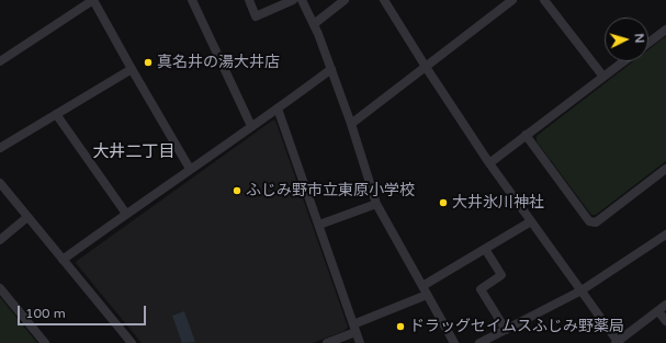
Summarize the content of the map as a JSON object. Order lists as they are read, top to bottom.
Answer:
{
  "districts": ["大井二丁目"],
  "places": [
    "真名井の湯大井店",
    "ふじみ野市立東原小学校",
    "大井氷川神社",
    "ドラッグセイムスふじみ野薬局"
  ],
  "scale_bar": "100 m",
  "north": "right"
}
